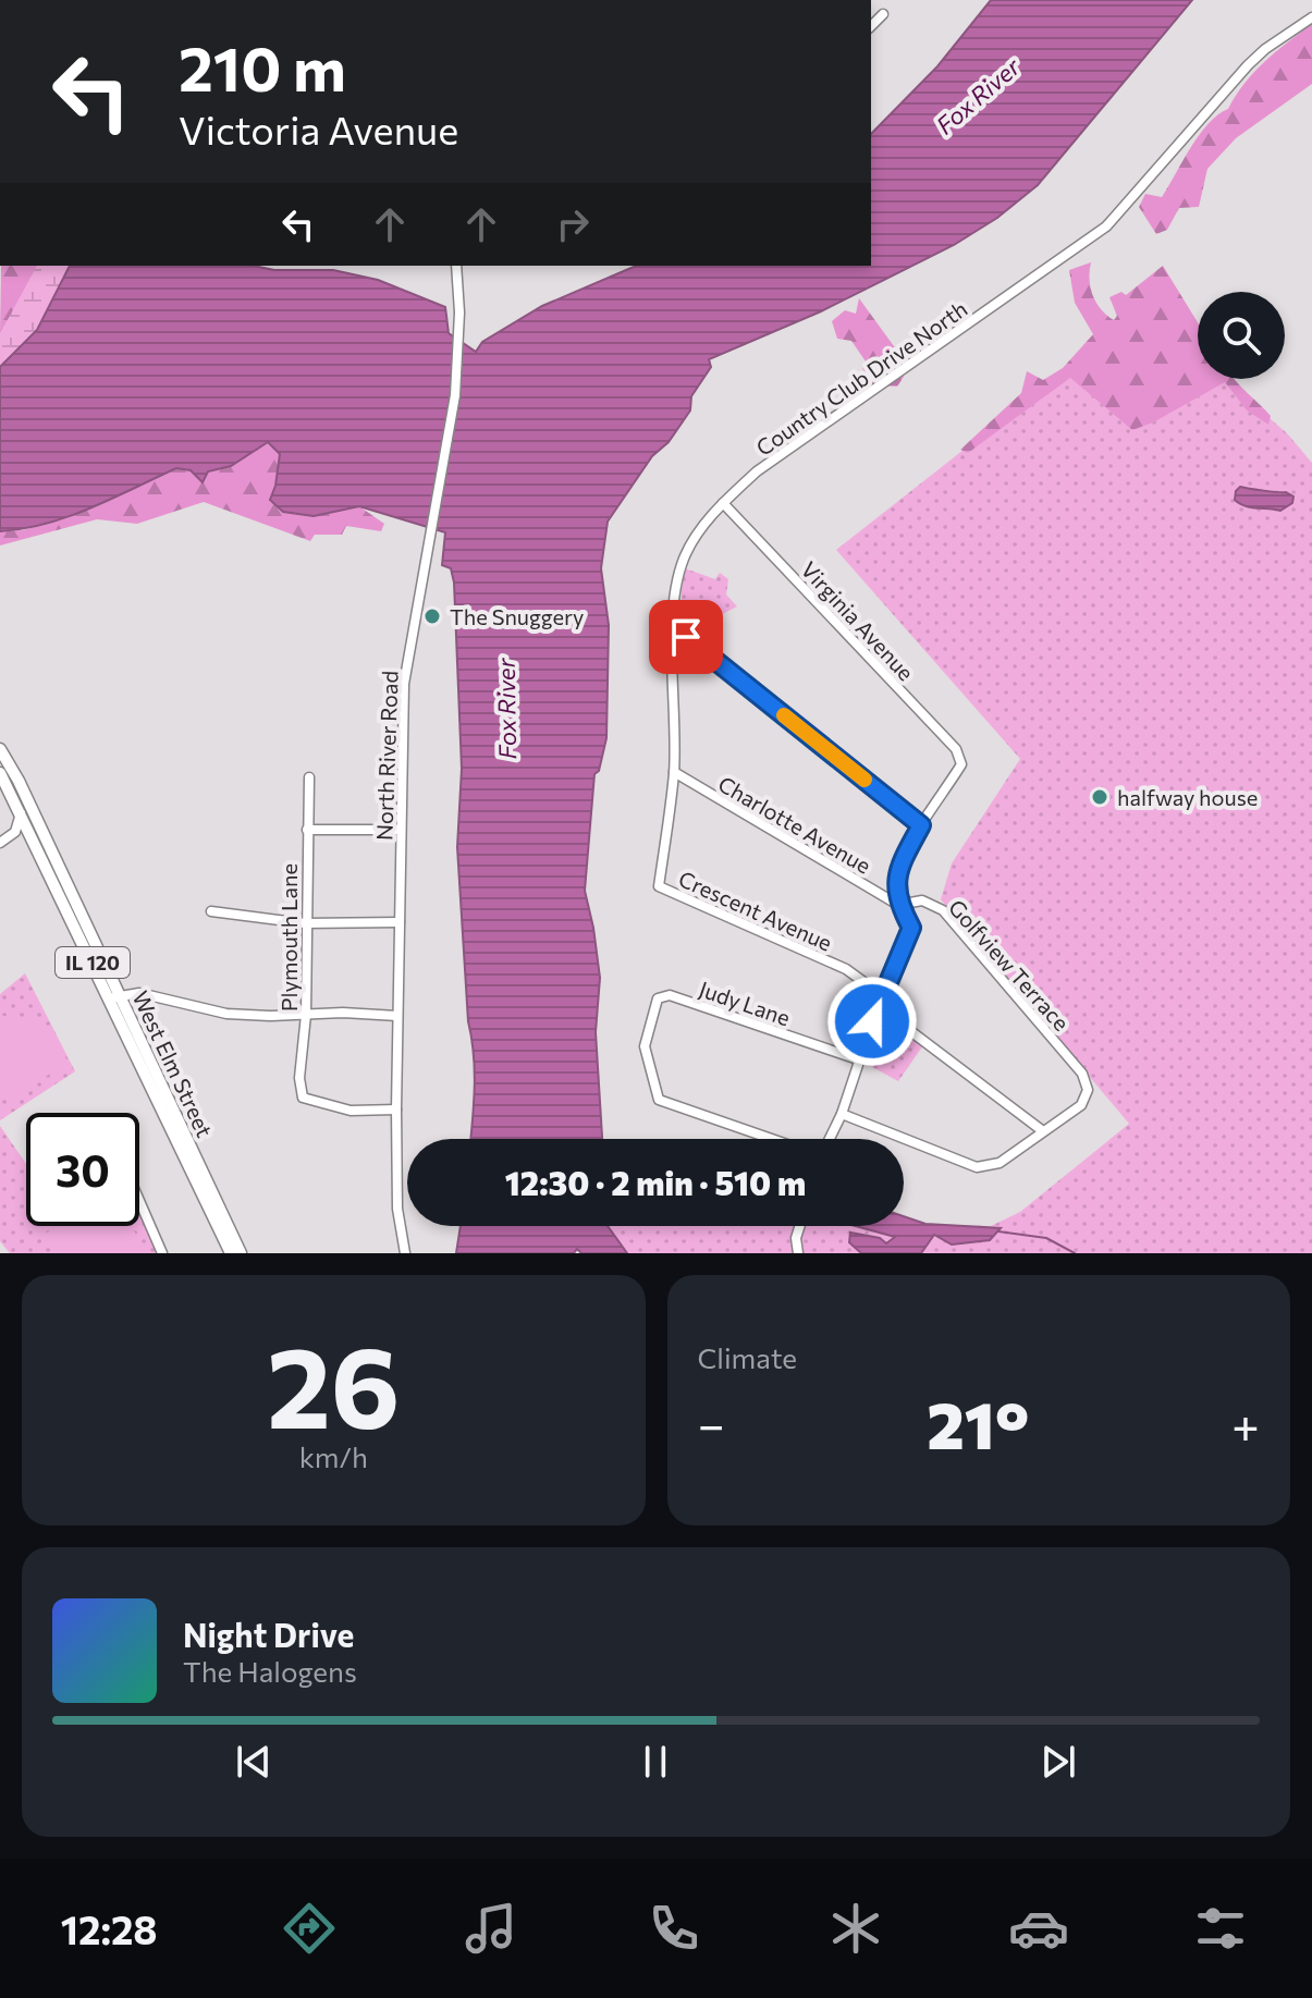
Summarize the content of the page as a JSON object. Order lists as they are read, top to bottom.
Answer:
{
  "streets": {
    "main road": ["IL 120", "West Elm Street"],
    "street": [
      "Country Club Drive North",
      "Virginia Avenue",
      "North River Road",
      "Charlotte Avenue",
      "Crescent Avenue",
      "Plymouth Lane",
      "Golfview Terrace",
      "Judy Lane"
    ]
  },
  "crossings": [
    ["Country Club Drive North", "Virginia Avenue"],
    ["Country Club Drive North", "Charlotte Avenue"],
    ["Country Club Drive North", "Crescent Avenue"],
    ["North River Road", "Plymouth Lane"],
    ["Charlotte Avenue", "Golfview Terrace"]
  ],
  "water": ["Fox River"],
  "places": ["The Snuggery", "halfway house"],
  "page": {
    "turn": ["210 m", "Victoria Avenue"],
    "limit": "30",
    "trip": "12:30 · 2 min · 510 m",
    "tile": [
      ["26", "km/h"],
      "Climate"
    ],
    "heat": ["−", "21°", "+"],
    "song": ["Night Drive", "The Halogens"],
    "tabs": "12:28"
  }
}
